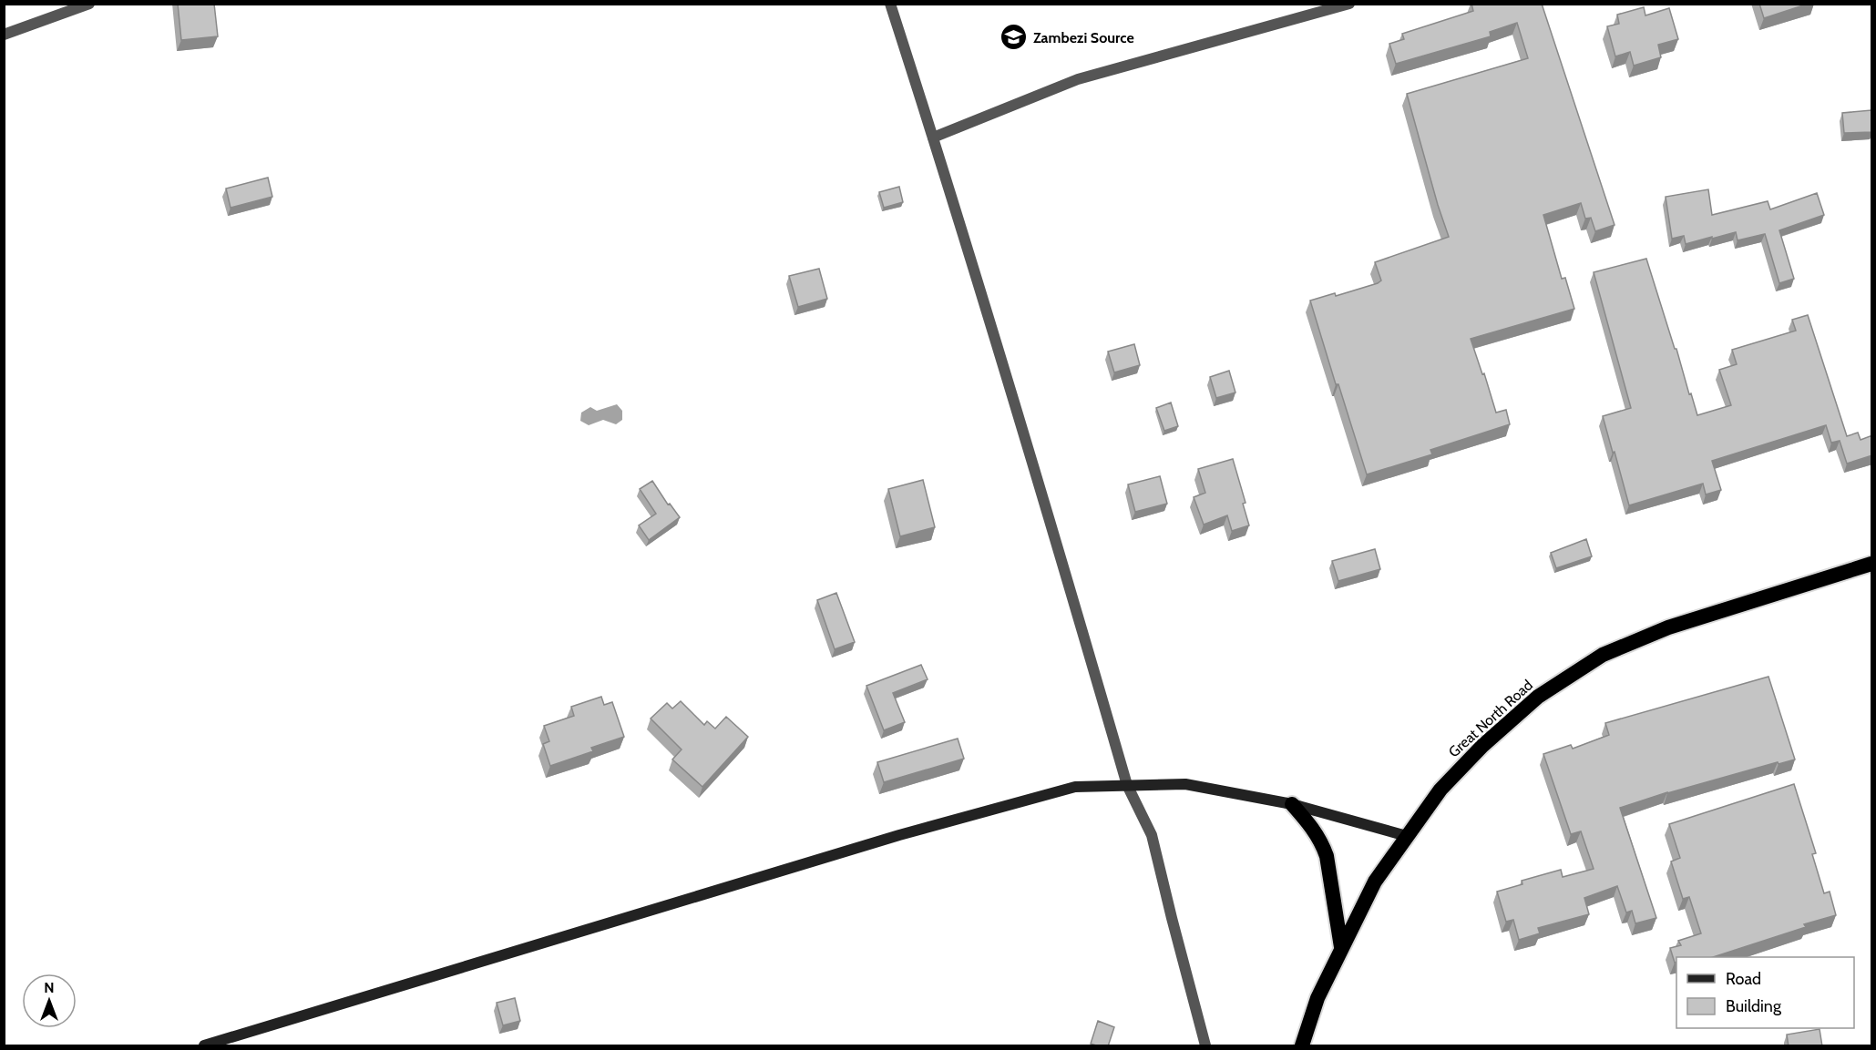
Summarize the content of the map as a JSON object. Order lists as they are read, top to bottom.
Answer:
{
  "streets": {
    "highway": ["Great North Road"]
  },
  "places": {
    "school or university": ["Zambezi Source"]
  },
  "legend": ["Road", "Building"],
  "north": "top"
}
